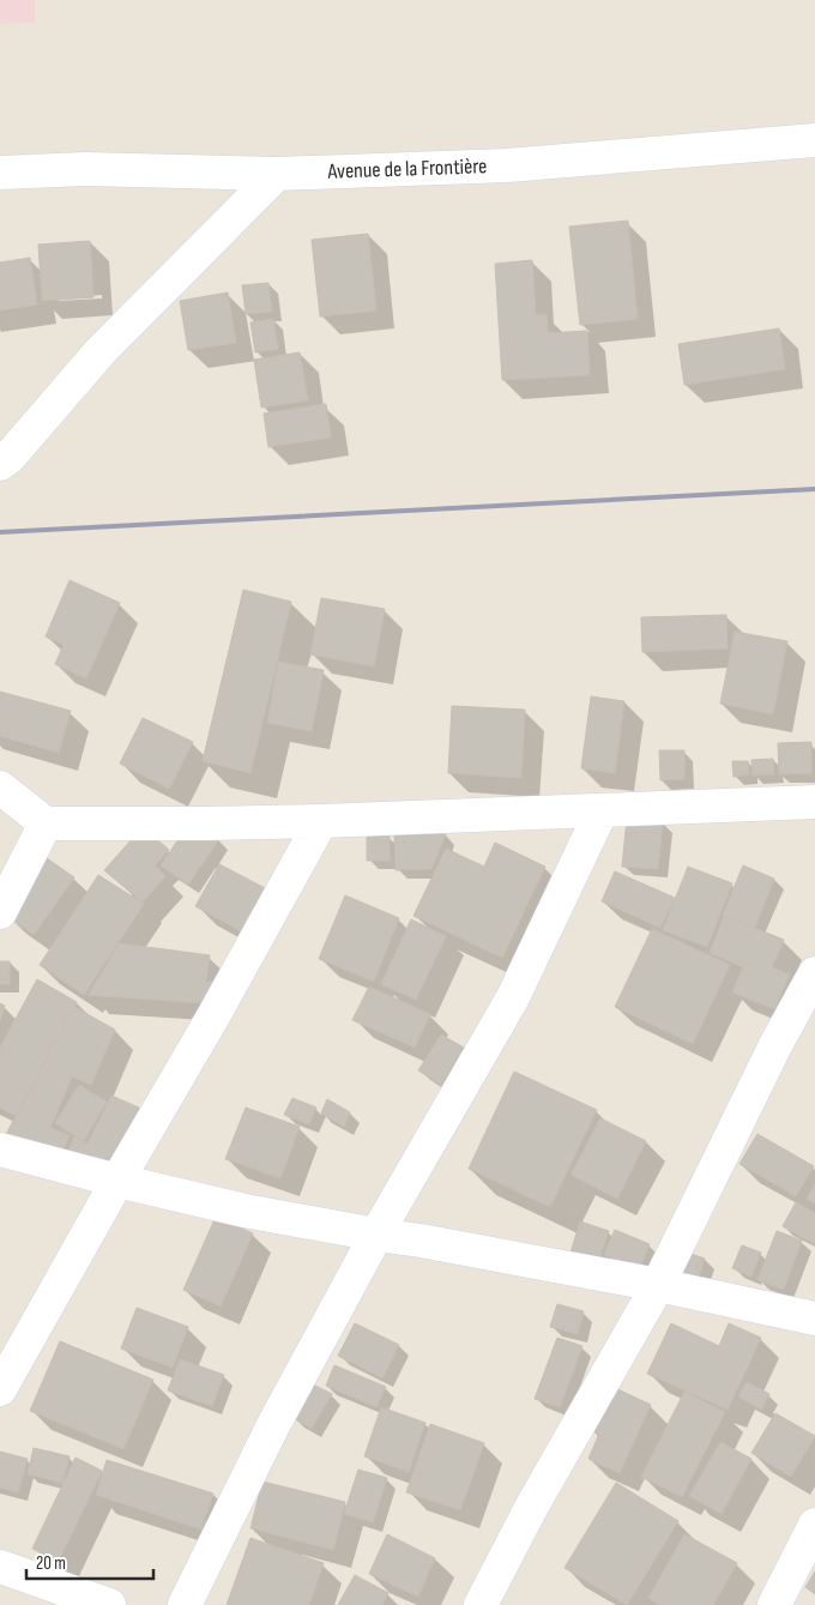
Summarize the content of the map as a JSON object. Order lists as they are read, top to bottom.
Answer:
{
  "streets": {
    "street": ["Avenue de la Frontière"]
  },
  "scale_bar": "20 m"
}
